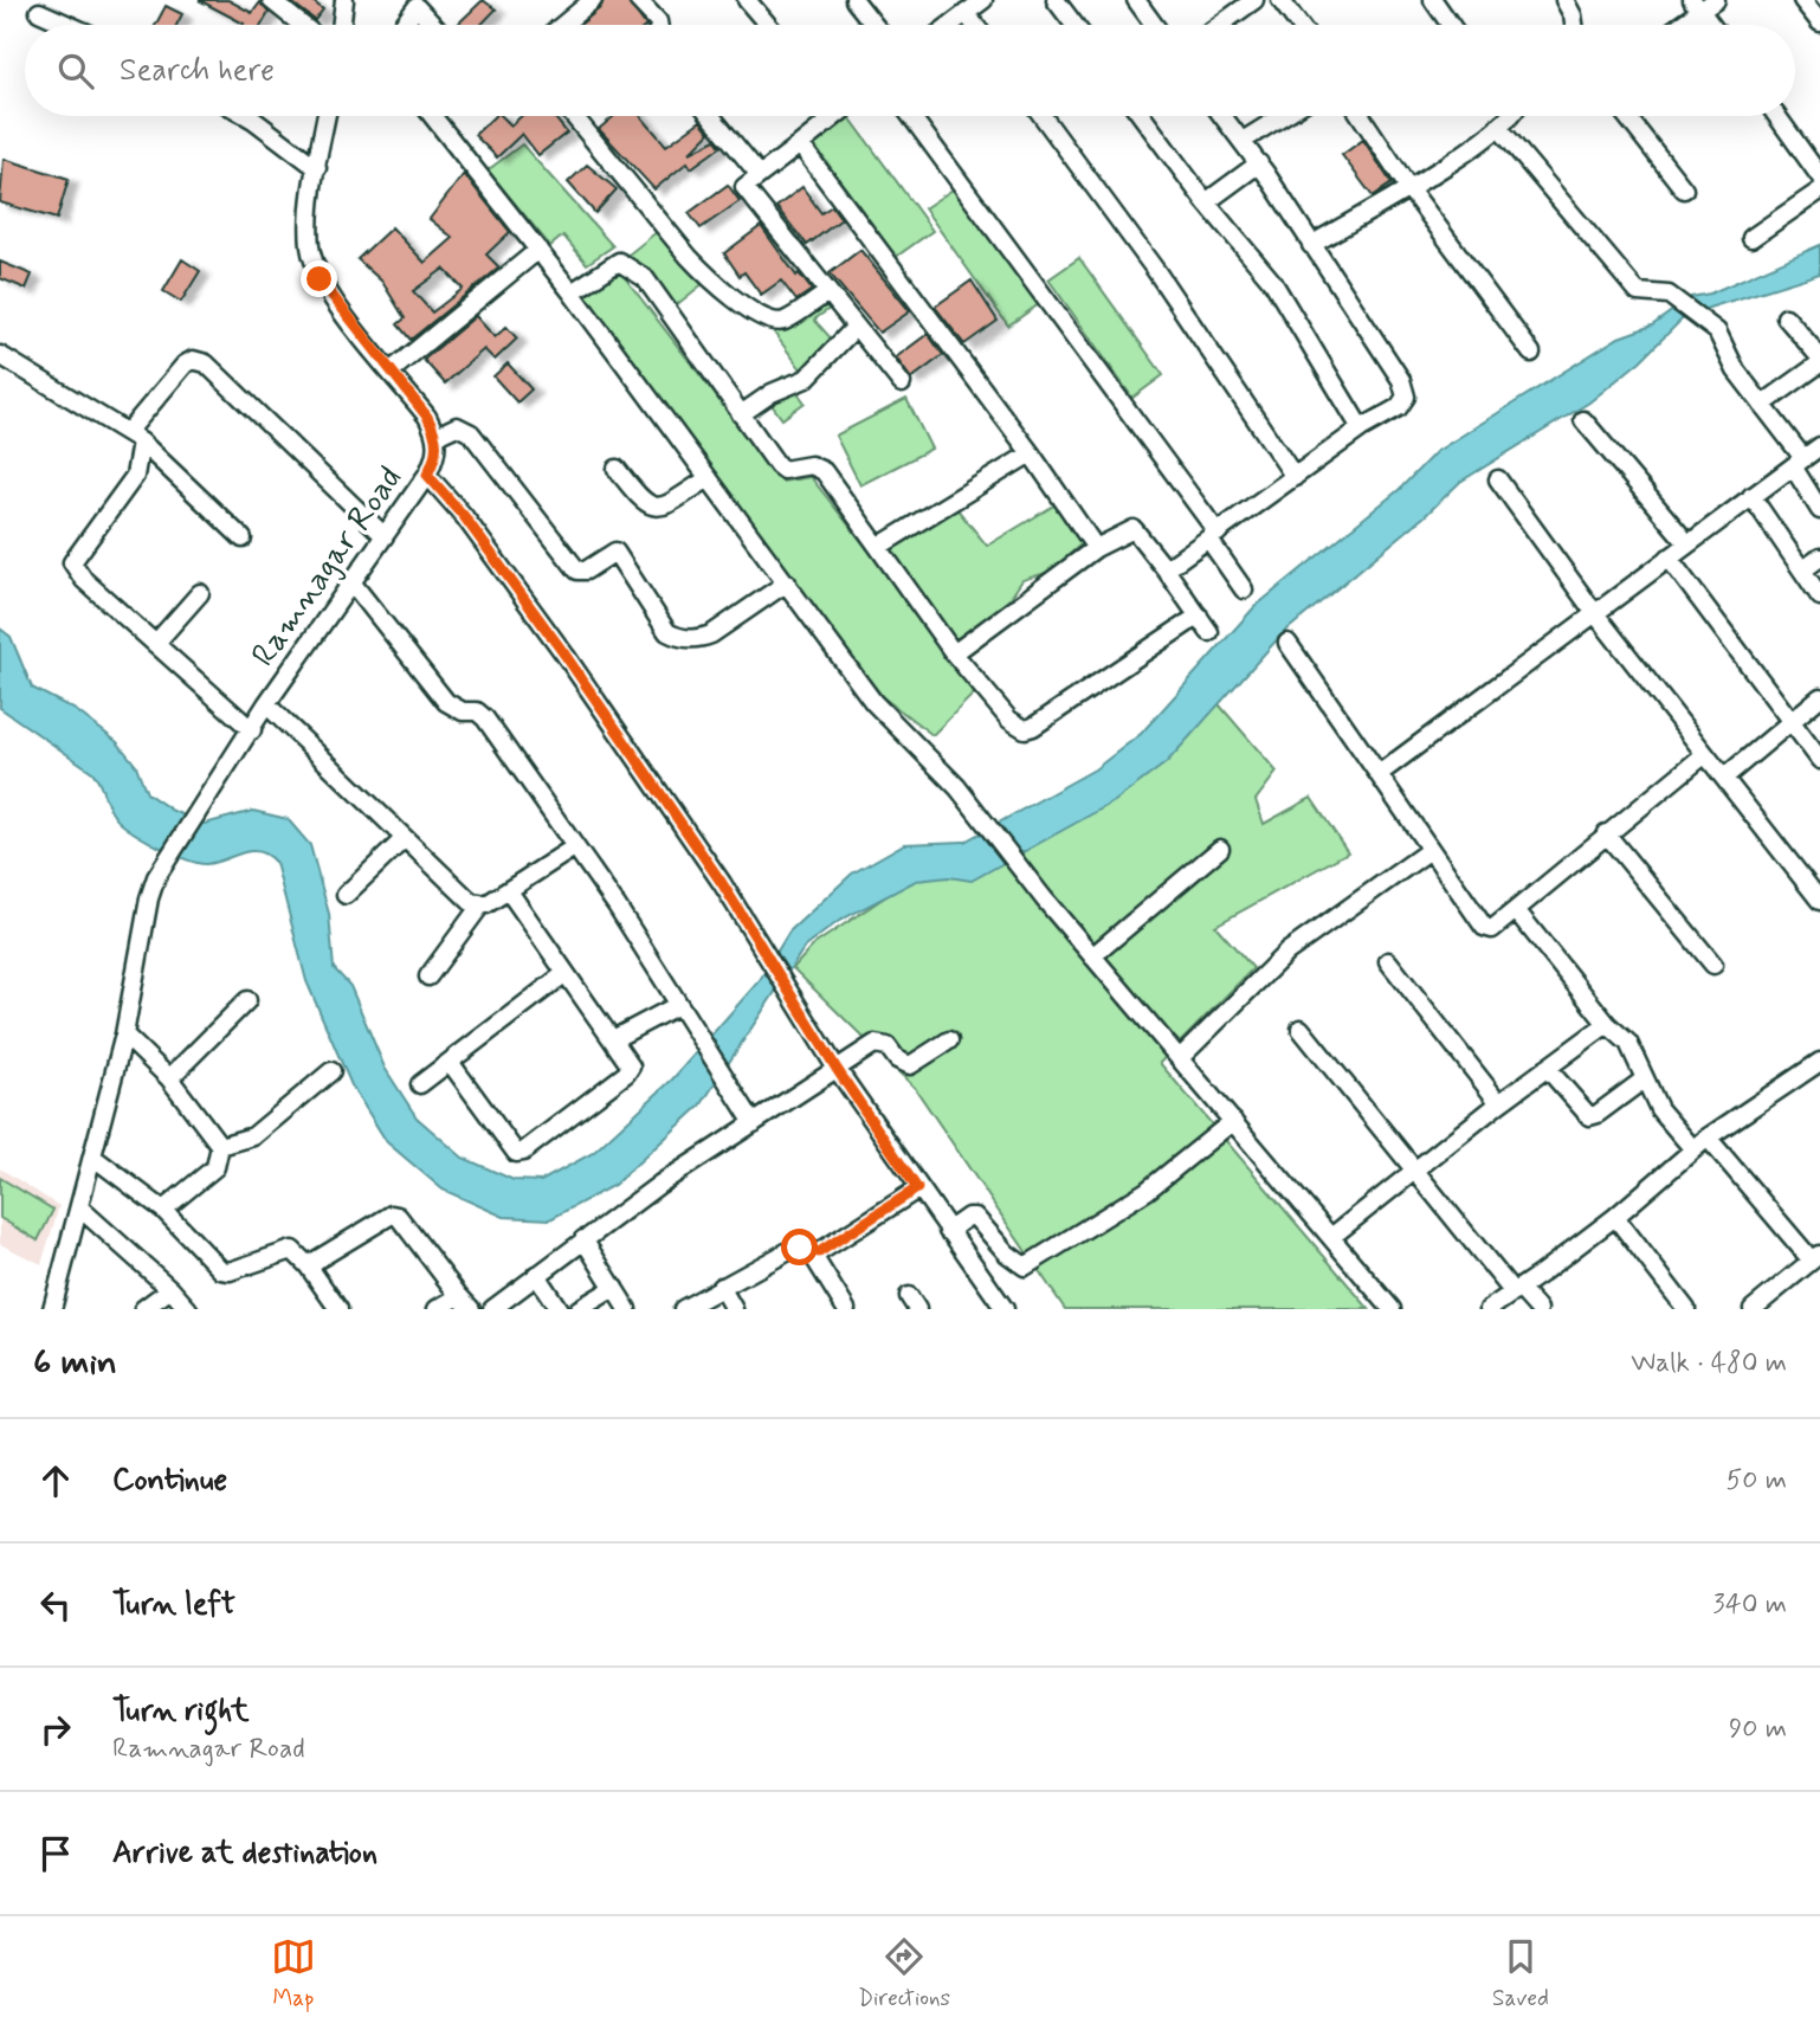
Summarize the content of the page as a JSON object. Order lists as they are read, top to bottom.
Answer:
{
  "streets": {
    "street": ["Ramnagar Road"]
  },
  "page": {
    "search": "Search here",
    "heading": ["6 min", "Walk · 480 m"],
    "list": [
      ["Continue", "50 m"],
      ["Turn left", "340 m"],
      ["Turn right", "Ramnagar Road", "90 m"],
      "Arrive at destination"
    ],
    "nav": ["Map", "Directions", "Saved"]
  }
}
